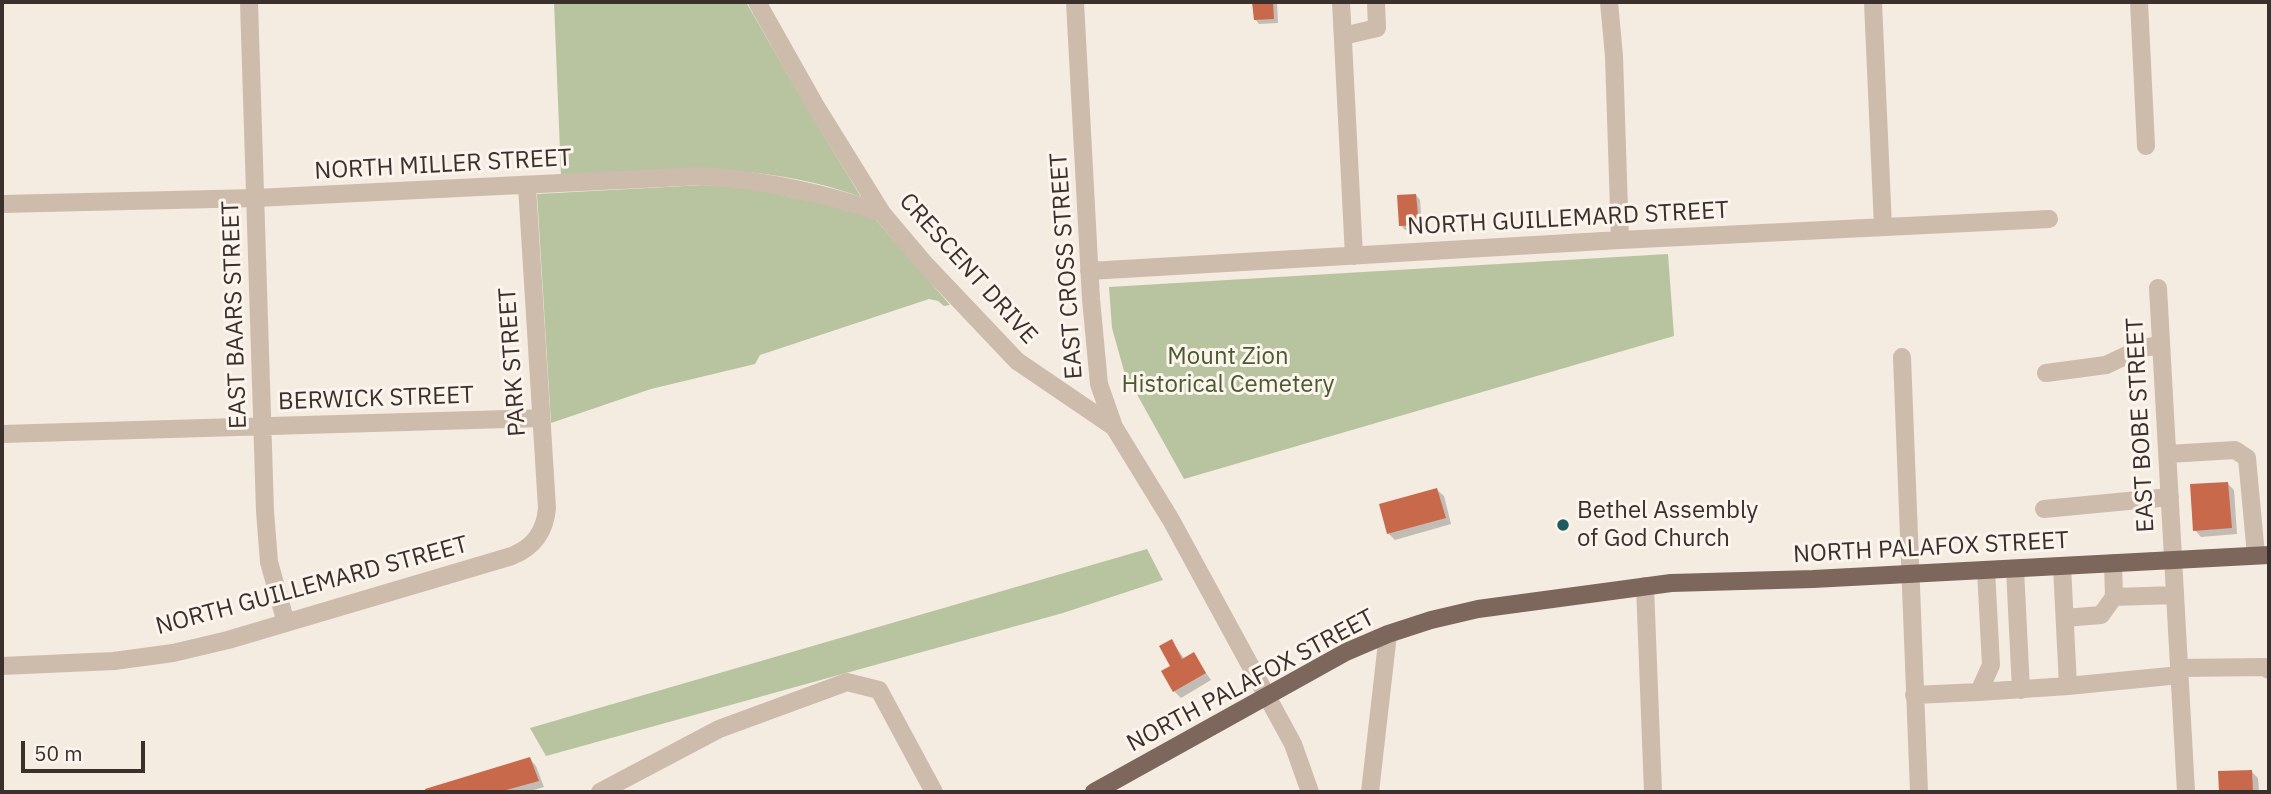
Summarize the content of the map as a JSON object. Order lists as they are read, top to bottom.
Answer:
{
  "streets": {
    "main road": ["NORTH PALAFOX STREET"],
    "street": [
      "NORTH MILLER STREET",
      "NORTH GUILLEMARD STREET",
      "EAST CROSS STREET",
      "CRESCENT DRIVE",
      "EAST BAARS STREET",
      "PARK STREET",
      "BERWICK STREET",
      "EAST BOBE STREET"
    ]
  },
  "crossings": [
    ["NORTH MILLER STREET", "CRESCENT DRIVE"],
    ["NORTH MILLER STREET", "EAST BAARS STREET"],
    ["NORTH MILLER STREET", "PARK STREET"],
    ["NORTH GUILLEMARD STREET", "EAST CROSS STREET"],
    ["NORTH GUILLEMARD STREET", "EAST BAARS STREET"],
    ["NORTH GUILLEMARD STREET", "PARK STREET"],
    ["EAST CROSS STREET", "CRESCENT DRIVE"],
    ["EAST CROSS STREET", "NORTH PALAFOX STREET"],
    ["EAST BAARS STREET", "BERWICK STREET"],
    ["PARK STREET", "BERWICK STREET"],
    ["EAST BOBE STREET", "NORTH PALAFOX STREET"]
  ],
  "parks": ["Mount Zion Historical Cemetery"],
  "places": ["Bethel Assembly of God Church"],
  "scale_bar": "50 m"
}
